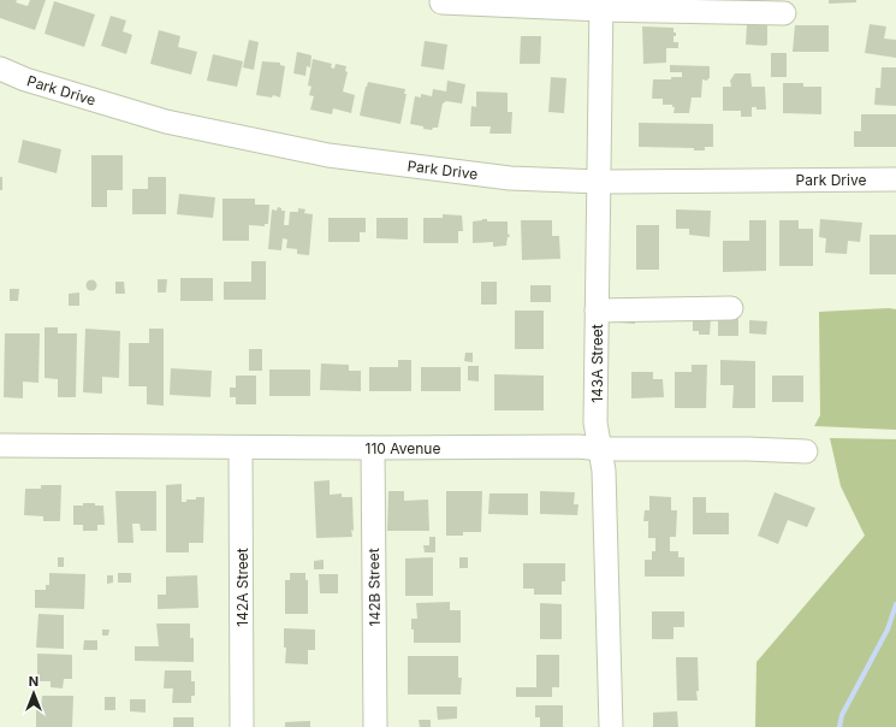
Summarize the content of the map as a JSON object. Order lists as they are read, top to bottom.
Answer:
{
  "streets": {
    "street": [
      "Park Drive",
      "143A Street",
      "110 Avenue",
      "142A Street",
      "142B Street"
    ]
  },
  "crossings": [
    ["Park Drive", "143A Street"],
    ["143A Street", "110 Avenue"],
    ["110 Avenue", "142A Street"],
    ["110 Avenue", "142B Street"]
  ],
  "north": "top"
}
